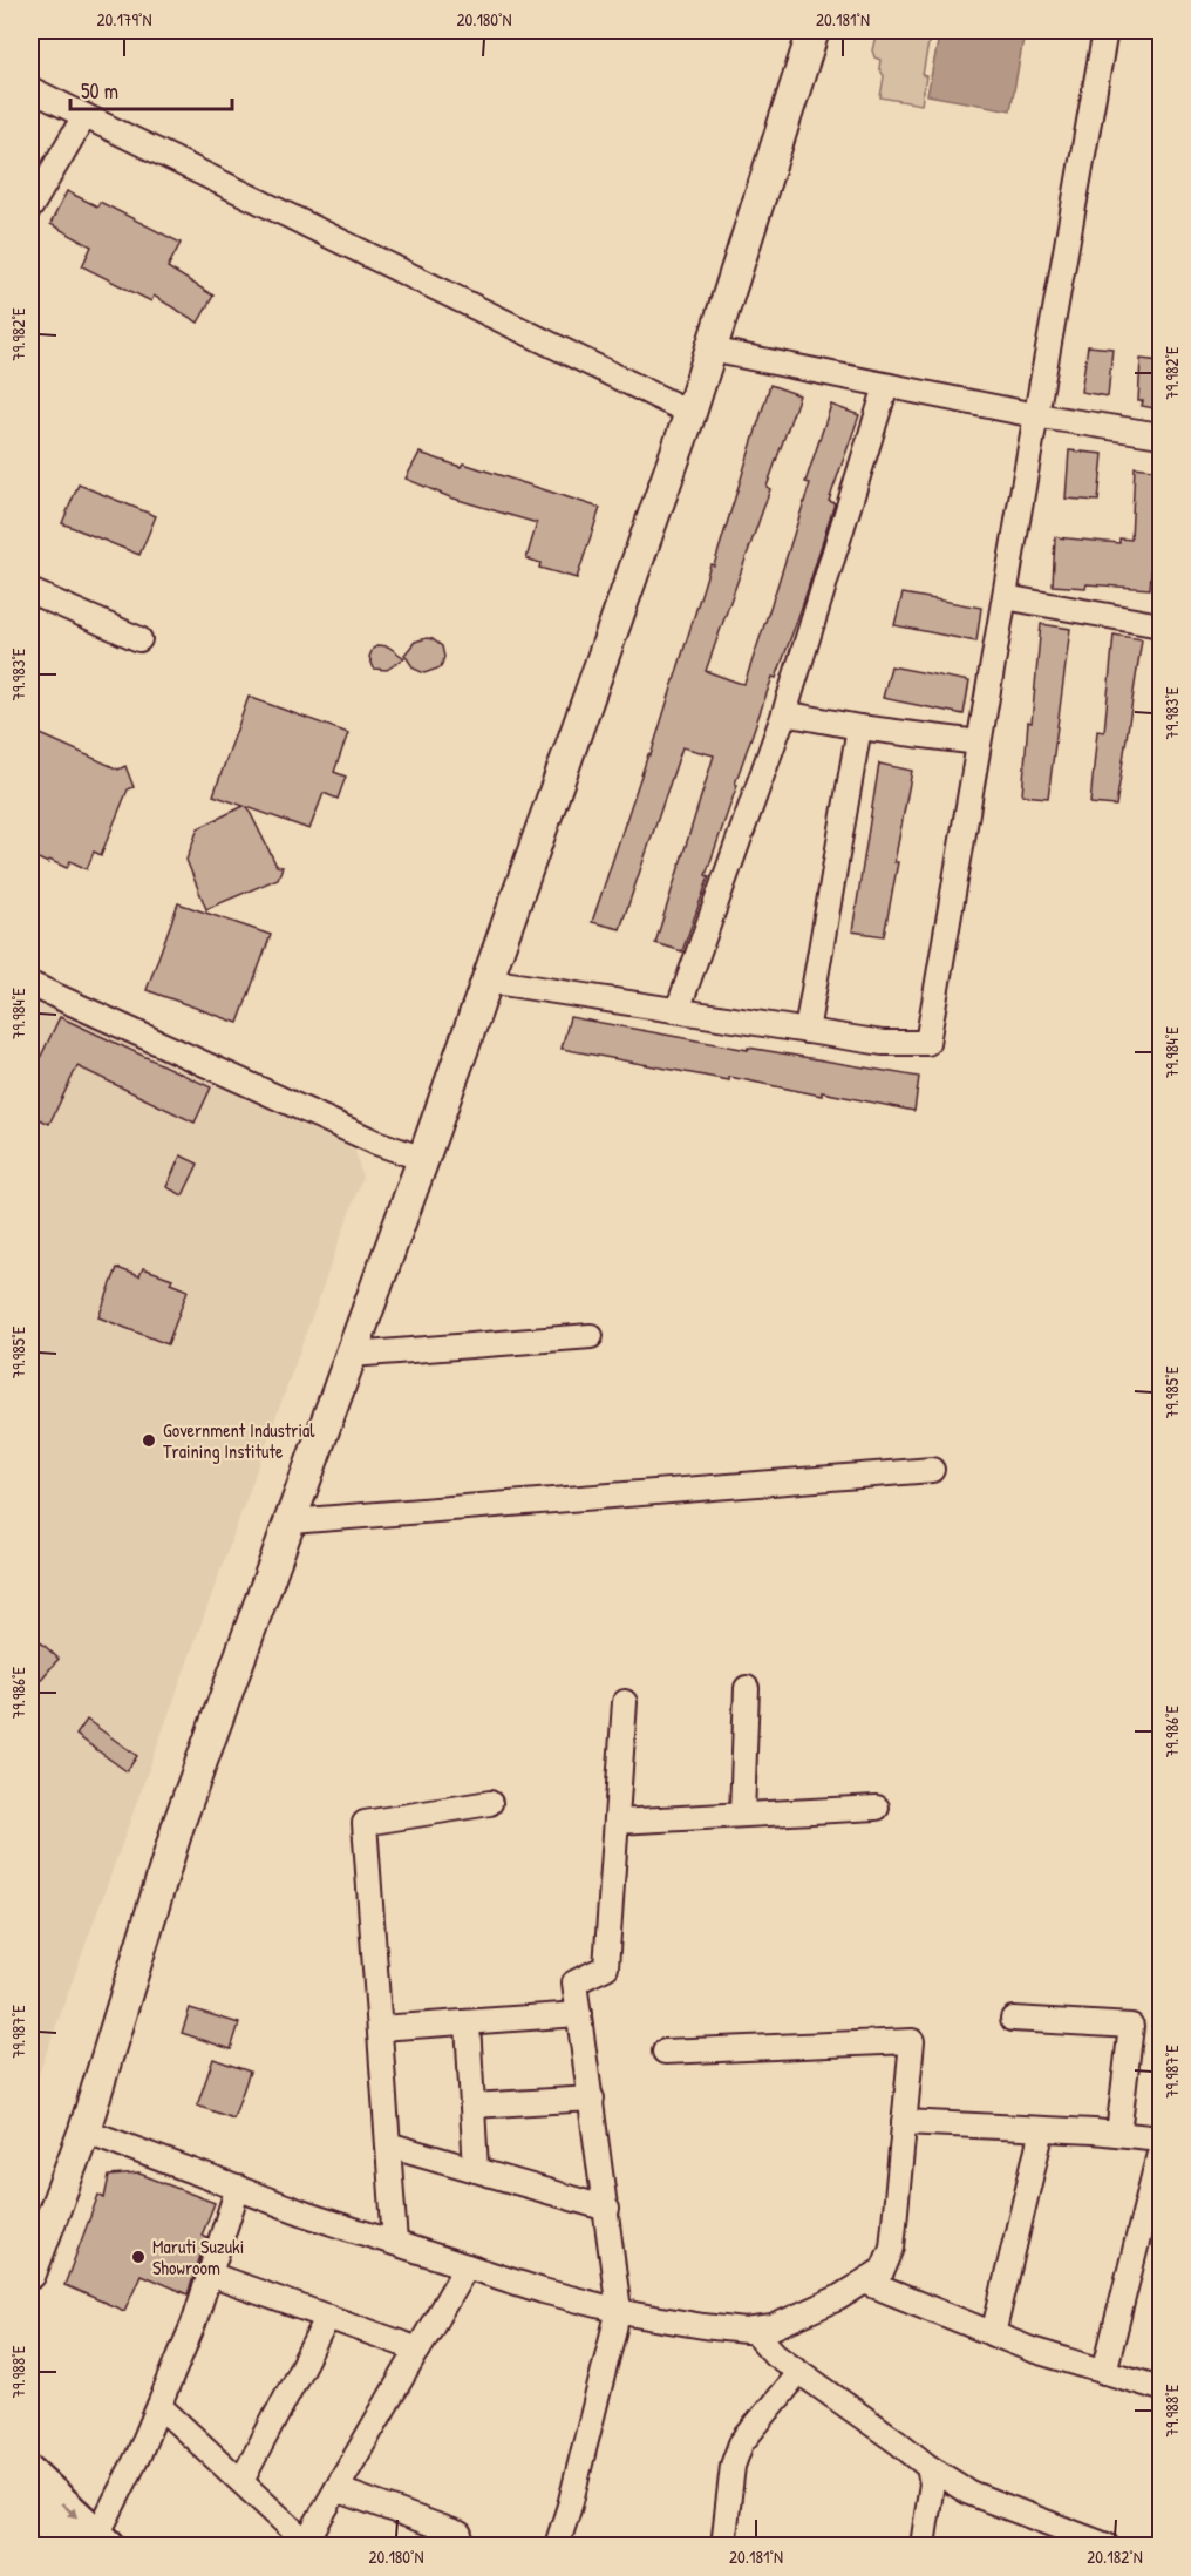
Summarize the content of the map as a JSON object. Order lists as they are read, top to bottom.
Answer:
{
  "places": ["Government Industrial Training Institute", "Maruti Suzuki Showroom"],
  "scale_bar": "50 m",
  "coordinates": [
    "20.179°N",
    "20.180°N",
    "20.181°N",
    "79.982°E",
    "79.983°E",
    "79.984°E",
    "79.985°E",
    "79.986°E",
    "79.987°E",
    "79.988°E",
    "20.182°N"
  ]
}
